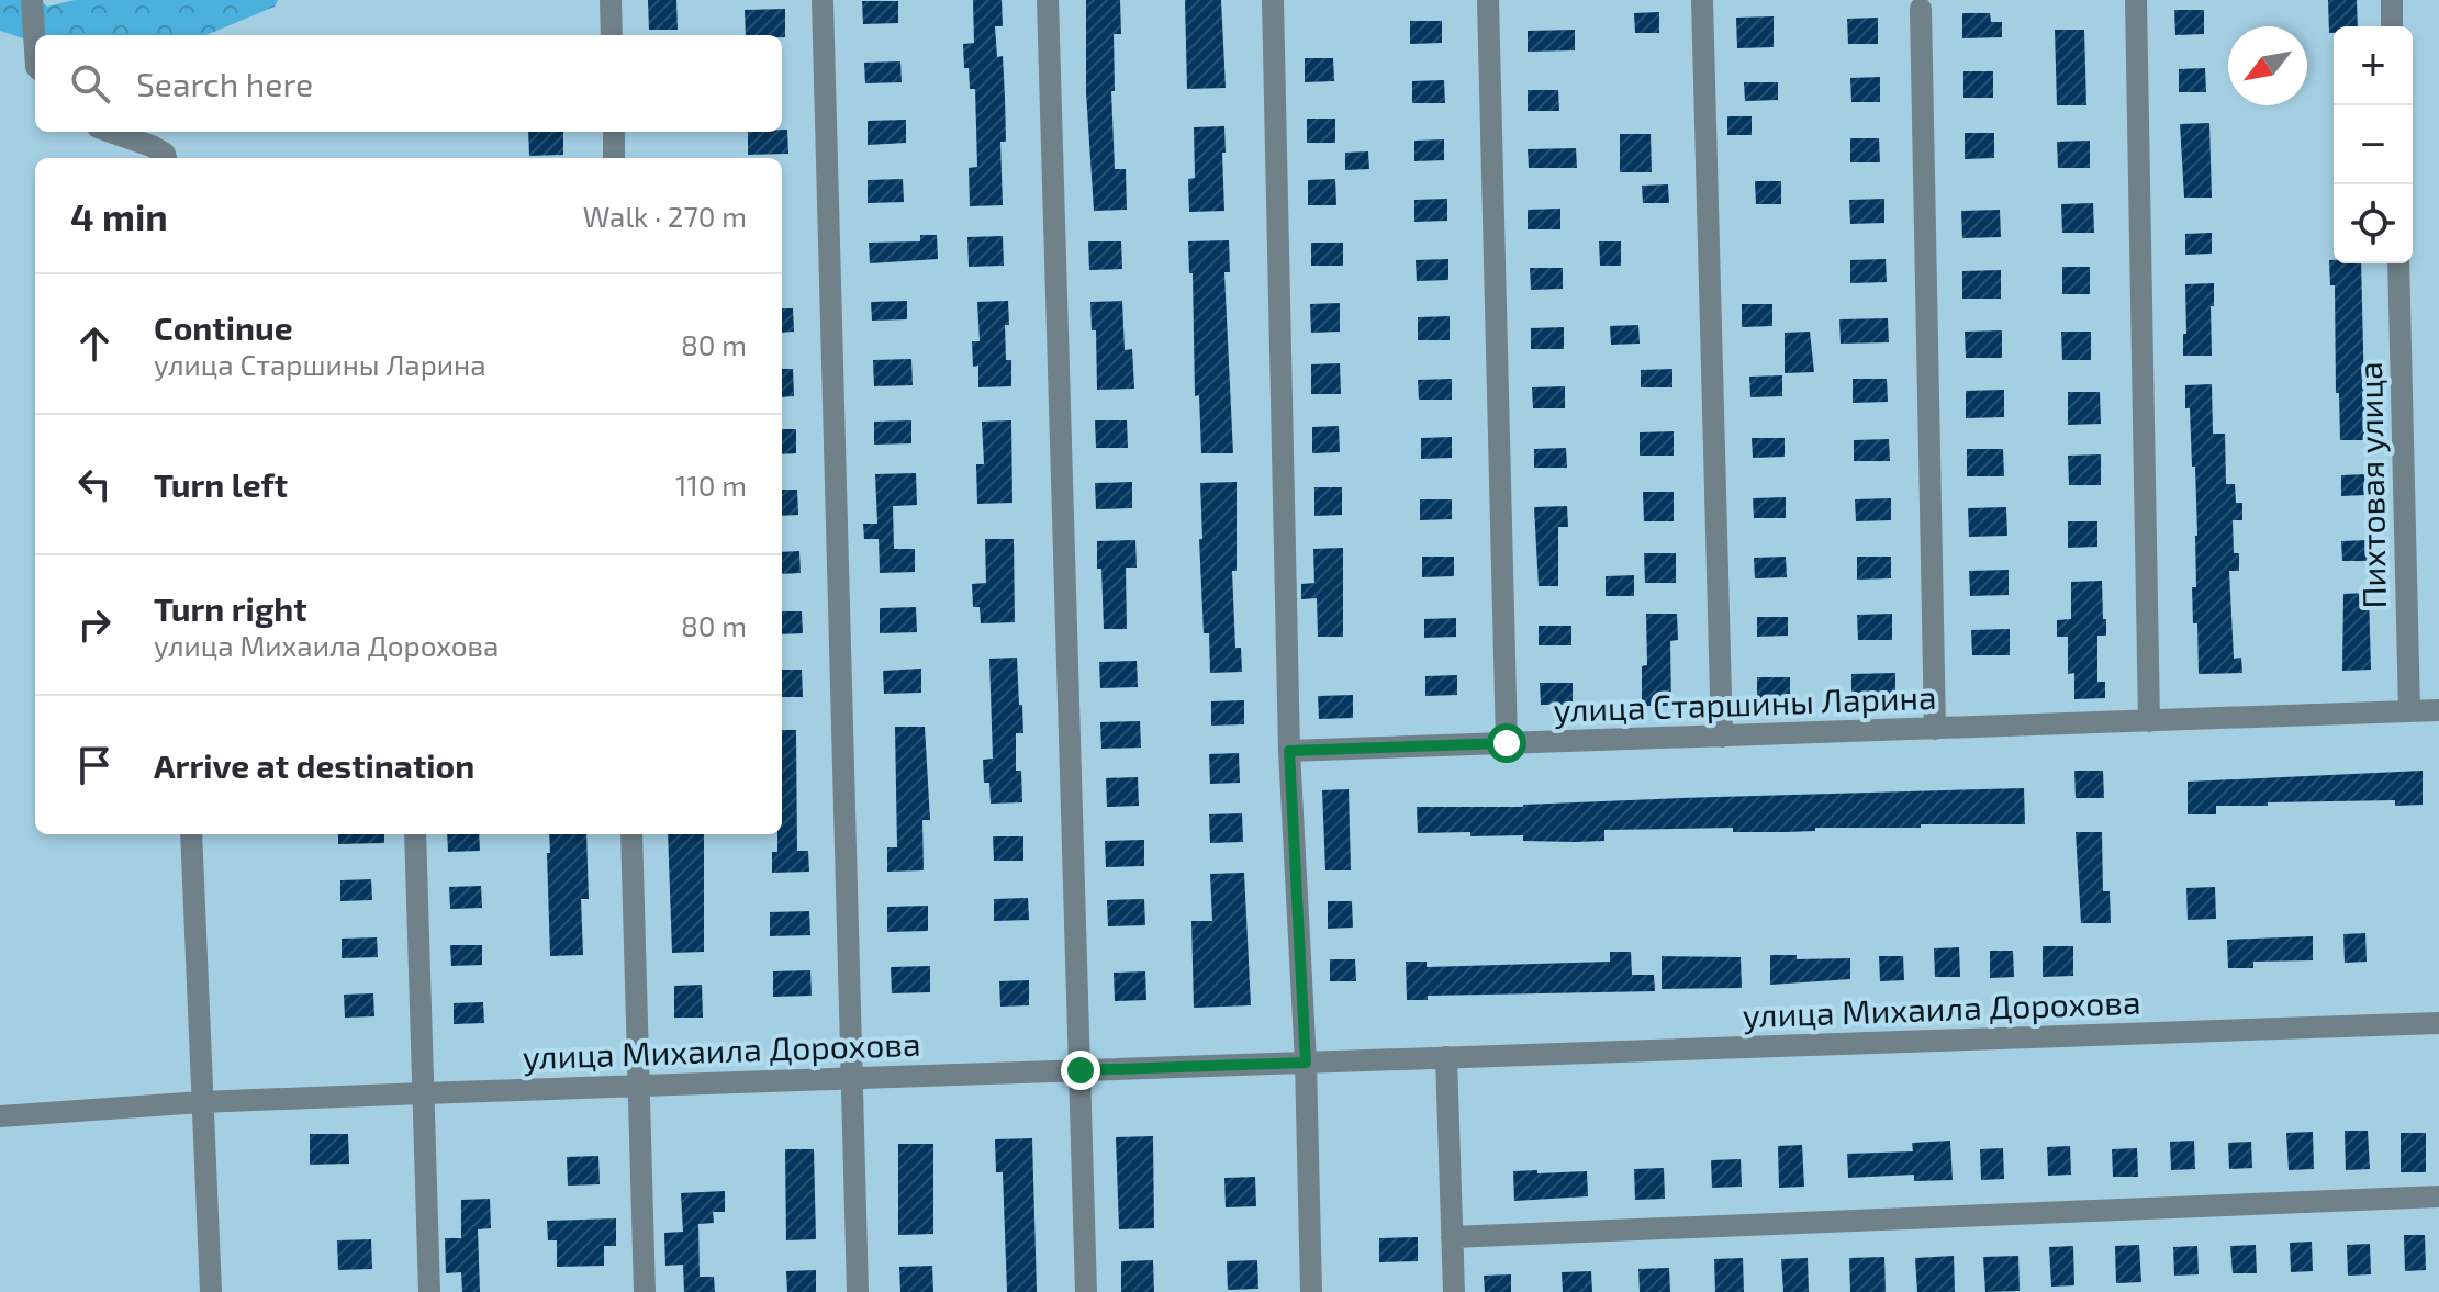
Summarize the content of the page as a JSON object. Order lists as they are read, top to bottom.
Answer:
{
  "streets": {
    "street": ["Пихтовая улица", "улица Старшины Ларина", "улица Михаила Дорохова"]
  },
  "crossings": [
    ["Пихтовая улица", "улица Старшины Ларина"]
  ],
  "north": "bottom left",
  "page": {
    "map_buttons": ["+", "−"],
    "search": "Search here",
    "heading": ["4 min", "Walk · 270 m"],
    "list": [
      ["Continue", "улица Старшины Ларина", "80 m"],
      ["Turn left", "110 m"],
      ["Turn right", "улица Михаила Дорохова", "80 m"],
      "Arrive at destination"
    ]
  }
}
